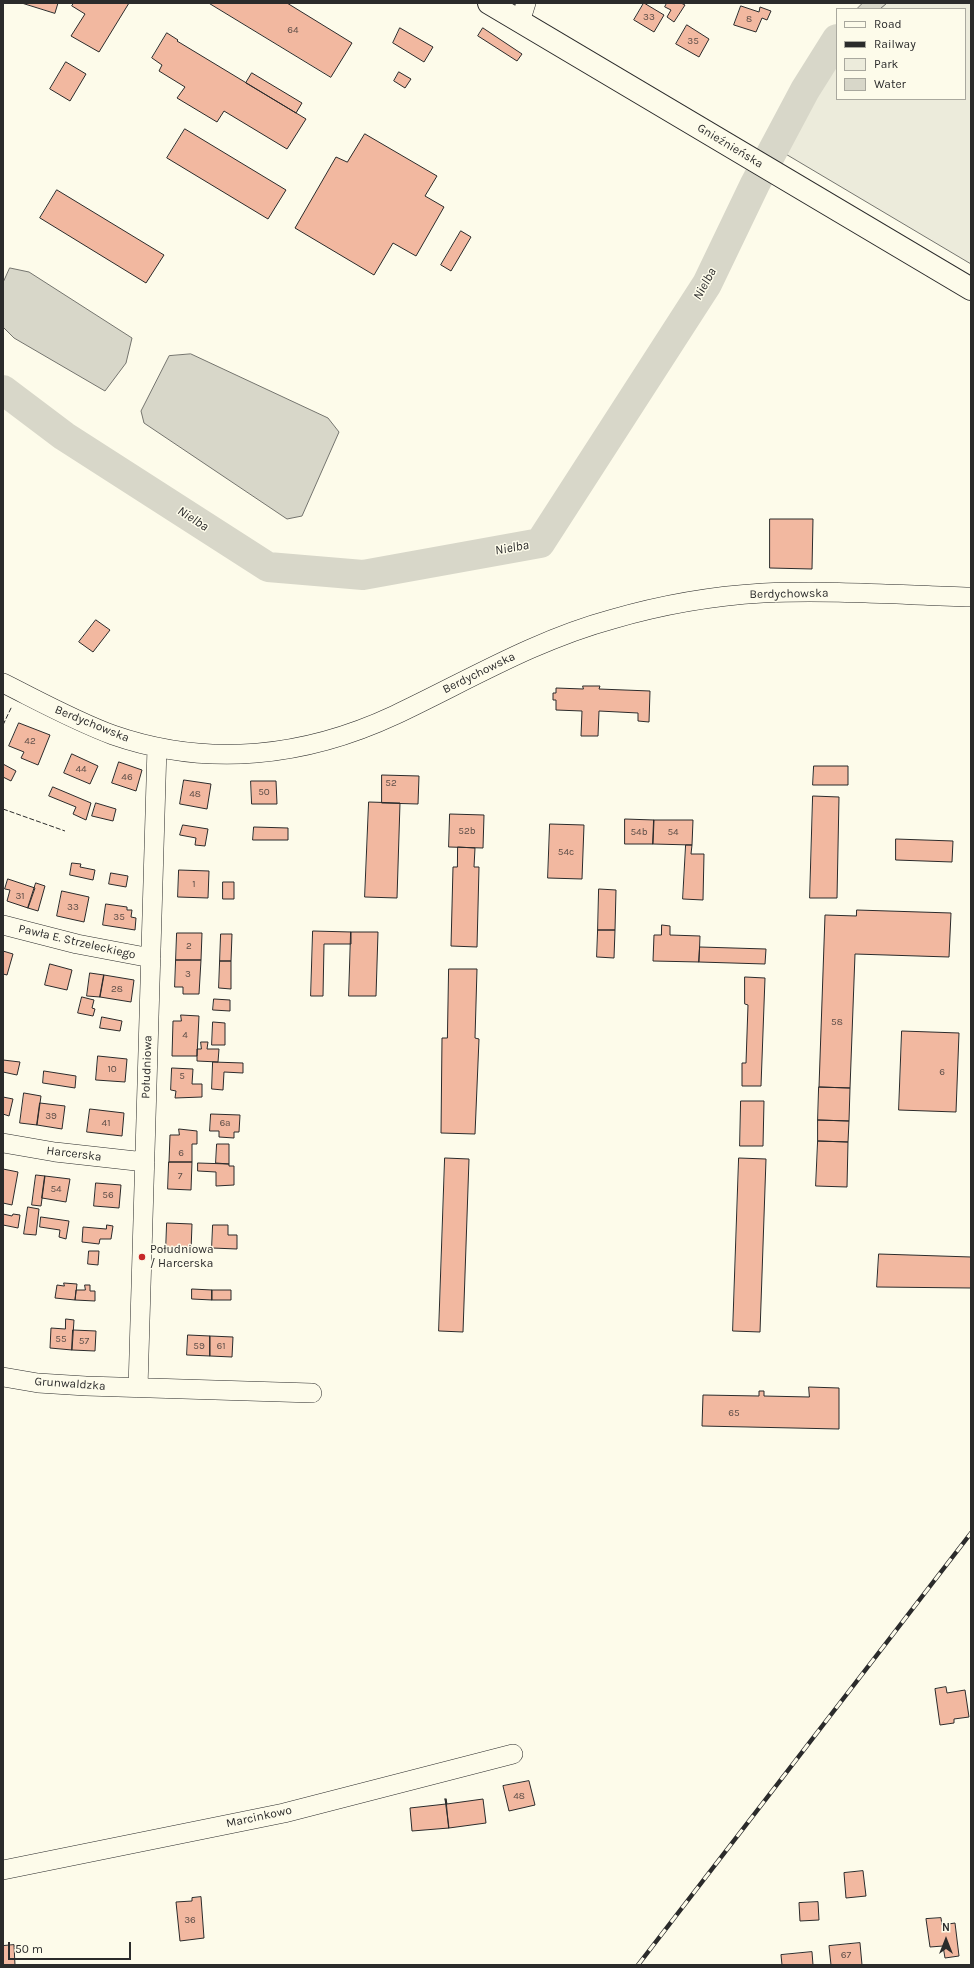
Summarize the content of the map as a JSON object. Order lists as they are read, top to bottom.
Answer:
{
  "streets": {
    "main road": ["Gnieźnieńska"],
    "street": [
      "Berdychowska",
      "Pawła E. Strzeleckiego",
      "Południowa",
      "Harcerska",
      "Grunwaldzka",
      "Marcinkowo"
    ]
  },
  "crossings": [
    ["Berdychowska", "Południowa"],
    ["Pawła E. Strzeleckiego", "Południowa"],
    ["Południowa", "Harcerska"],
    ["Południowa", "Grunwaldzka"]
  ],
  "water": ["Nielba"],
  "places": ["Południowa / Harcerska"],
  "house_numbers": [
    "33",
    "8",
    "64",
    "35",
    "42",
    "44",
    "46",
    "52",
    "50",
    "48",
    "52b",
    "54b",
    "54",
    "54c",
    "1",
    "31",
    "33",
    "35",
    "2",
    "3",
    "28",
    "58",
    "4",
    "10",
    "6",
    "5",
    "39",
    "41",
    "6a",
    "6",
    "7",
    "54",
    "56",
    "55",
    "57",
    "59",
    "61",
    "65",
    "48",
    "36",
    "67"
  ],
  "legend": [
    "Road",
    "Railway",
    "Park",
    "Water"
  ],
  "scale_bar": "50 m",
  "north": "top"
}
